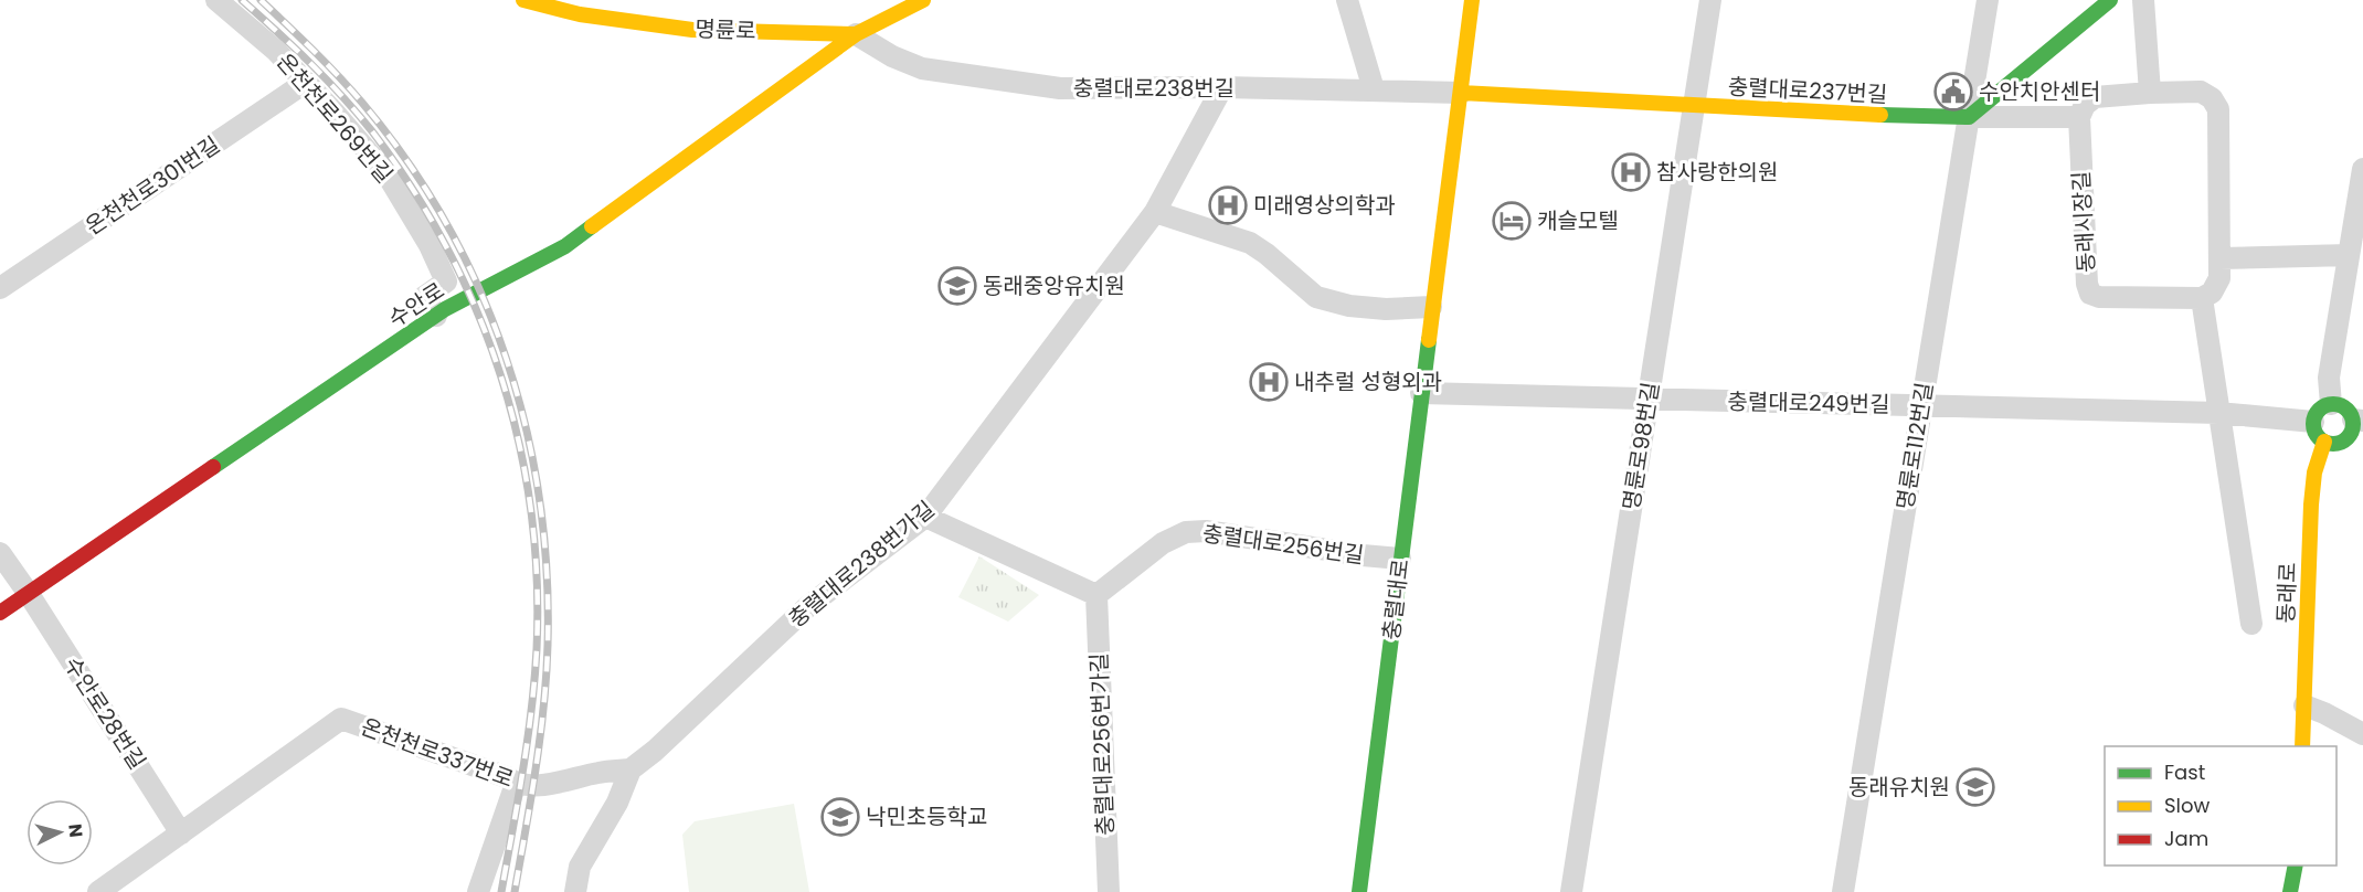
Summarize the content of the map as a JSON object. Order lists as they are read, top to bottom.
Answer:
{
  "streets": {
    "main road": [
      "명륜로",
      "충렬대로237번길",
      "수안로",
      "동래로",
      "충렬대로"
    ],
    "street": [
      "충렬대로238번길",
      "온천천로269번길",
      "온천천로301번길",
      "동래시장길",
      "충렬대로249번길",
      "명륜로98번길",
      "명륜로112번길",
      "충렬대로256번길",
      "충렬대로238번가길",
      "수안로28번길",
      "충렬대로256번가길",
      "온천천로337번로"
    ]
  },
  "crossings": [
    ["명륜로", "충렬대로238번길"],
    ["명륜로", "수안로"],
    ["충렬대로238번길", "충렬대로237번길"],
    ["충렬대로238번길", "수안로"],
    ["충렬대로238번길", "충렬대로238번가길"],
    ["충렬대로238번길", "충렬대로"],
    ["충렬대로237번길", "명륜로98번길"],
    ["충렬대로237번길", "명륜로112번길"],
    ["충렬대로237번길", "충렬대로"],
    ["온천천로269번길", "온천천로301번길"],
    ["온천천로269번길", "수안로"],
    ["수안로", "수안로28번길"],
    ["충렬대로249번길", "명륜로98번길"],
    ["충렬대로249번길", "명륜로112번길"],
    ["충렬대로249번길", "동래로"],
    ["충렬대로249번길", "충렬대로"],
    ["충렬대로256번길", "충렬대로"],
    ["충렬대로256번길", "충렬대로256번가길"],
    ["충렬대로238번가길", "온천천로337번로"],
    ["수안로28번길", "온천천로337번로"]
  ],
  "places": {
    "public building": ["수안치안센터"],
    "hospital": ["참사랑한의원", "미래영상의학과", "내추럴 성형외과"],
    "hotel": ["캐슬모텔"],
    "school or university": ["동래중앙유치원", "동래유치원", "낙민초등학교"]
  },
  "legend": ["Fast", "Slow", "Jam"],
  "north": "right"
}
